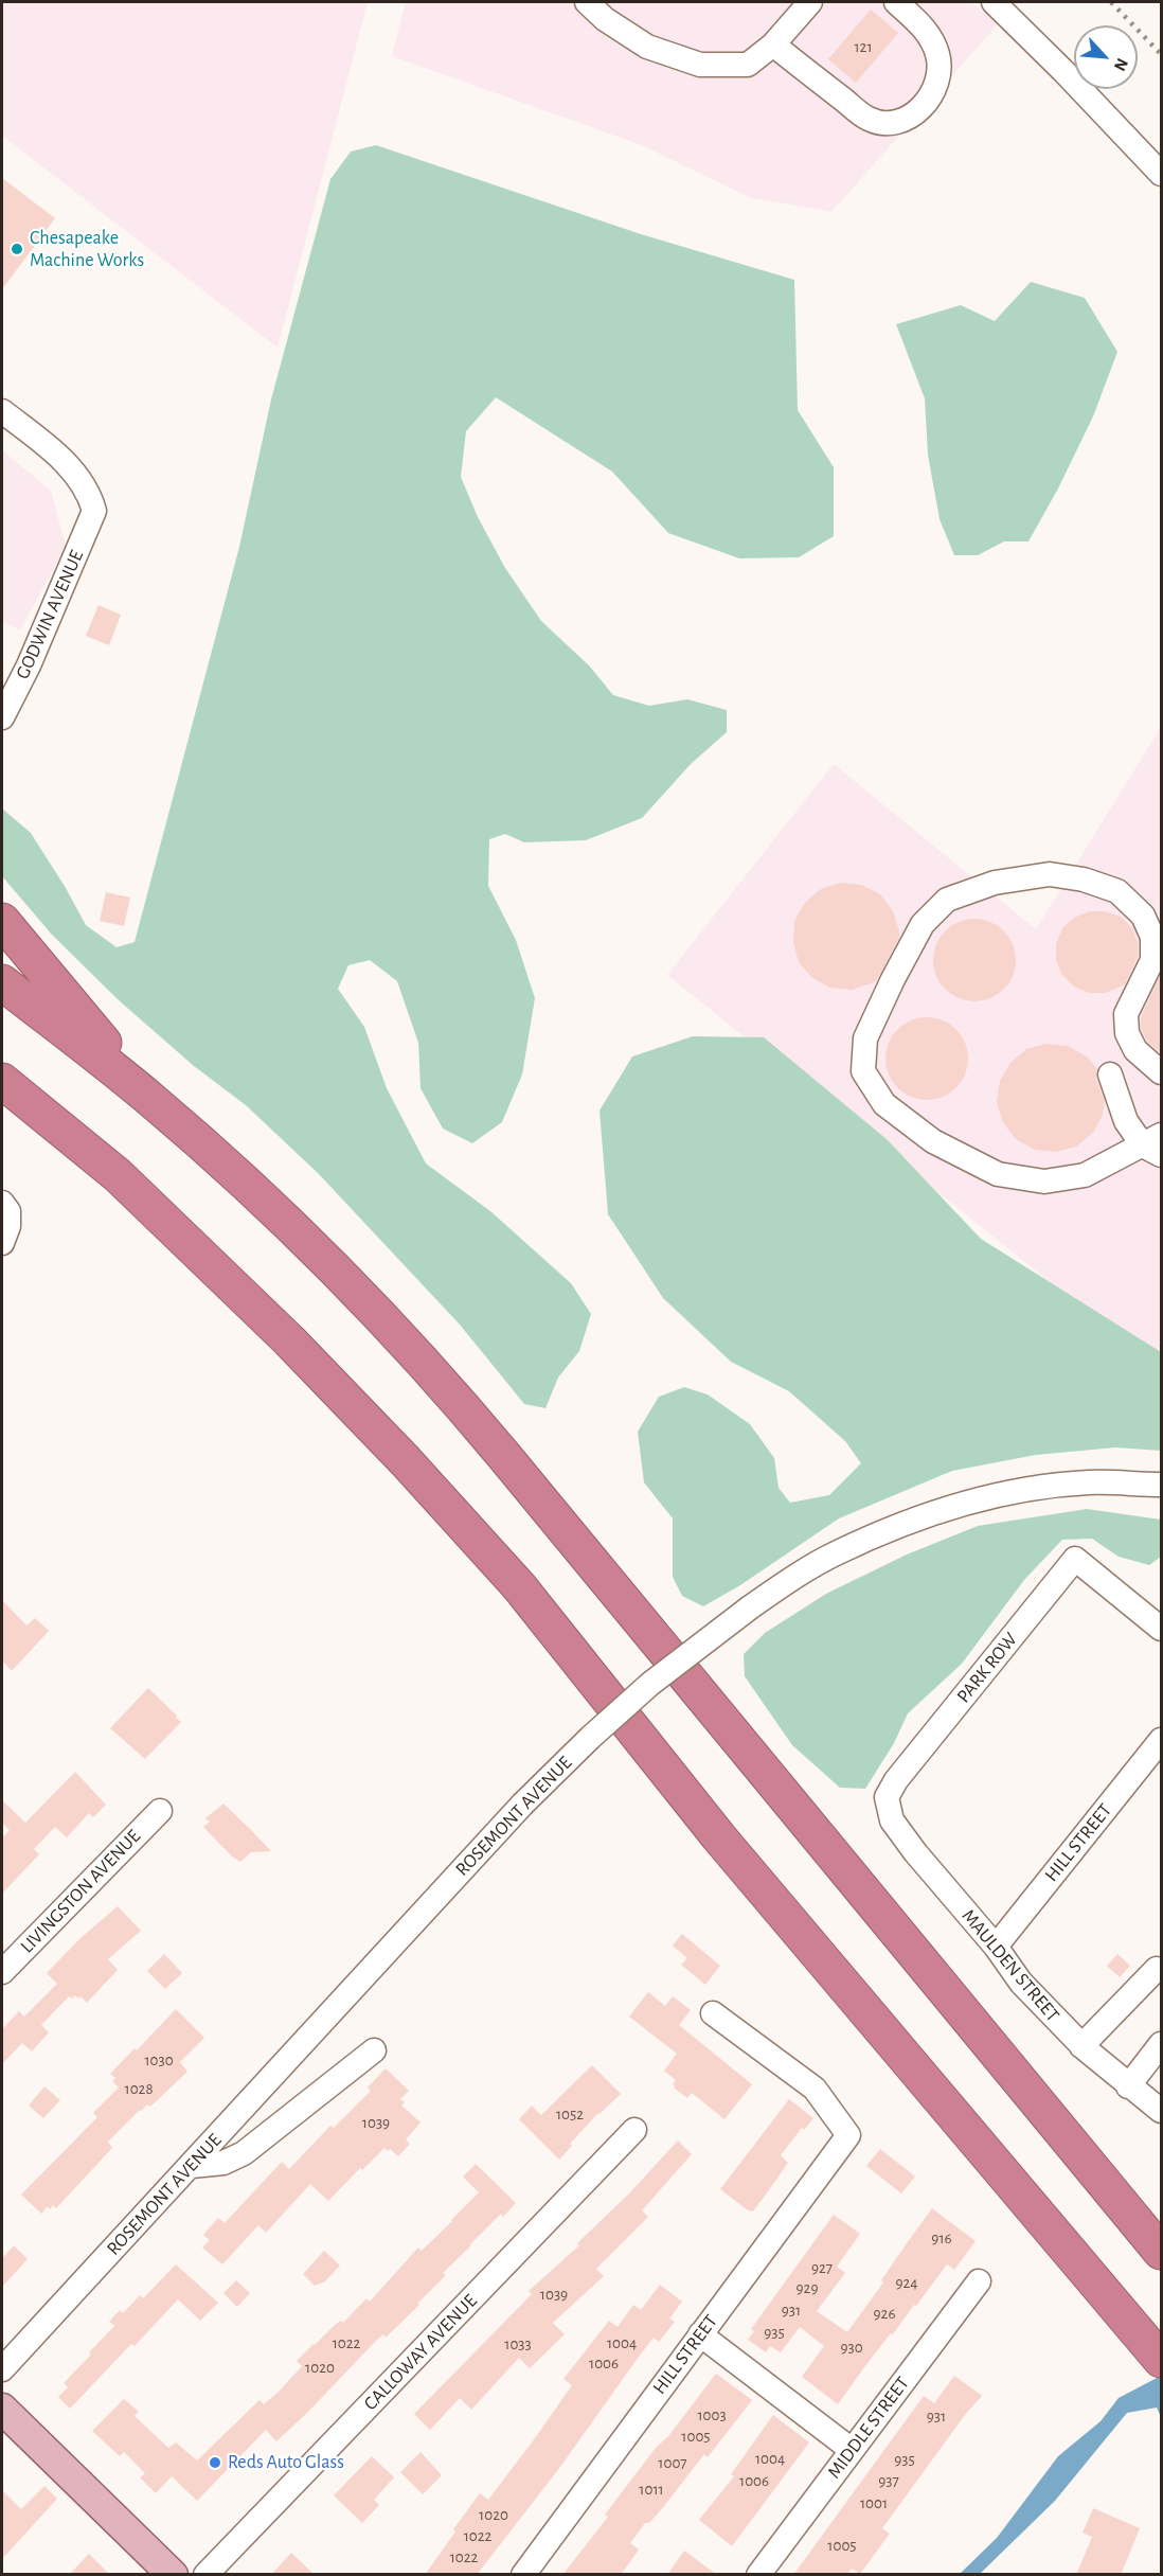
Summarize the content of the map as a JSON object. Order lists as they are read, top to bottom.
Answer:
{
  "streets": {
    "street": [
      "GODWIN AVENUE",
      "PARK ROW",
      "ROSEMONT AVENUE",
      "HILL STREET",
      "LIVINGSTON AVENUE",
      "MAULDEN STREET",
      "CALLOWAY AVENUE",
      "MIDDLE STREET"
    ]
  },
  "crossings": [
    ["PARK ROW", "MAULDEN STREET"],
    ["HILL STREET", "MAULDEN STREET"]
  ],
  "places": ["Chesapeake Machine Works", "Reds Auto Glass"],
  "house_numbers": [
    "121",
    "1030",
    "1028",
    "1052",
    "1039",
    "916",
    "927",
    "924",
    "929",
    "1039",
    "931",
    "926",
    "935",
    "1022",
    "1004",
    "1033",
    "930",
    "1006",
    "1020",
    "1003",
    "931",
    "1005",
    "1004",
    "935",
    "1007",
    "1006",
    "937",
    "1011",
    "1001",
    "1020",
    "1022",
    "1005",
    "1022"
  ],
  "north": "bottom right"
}
